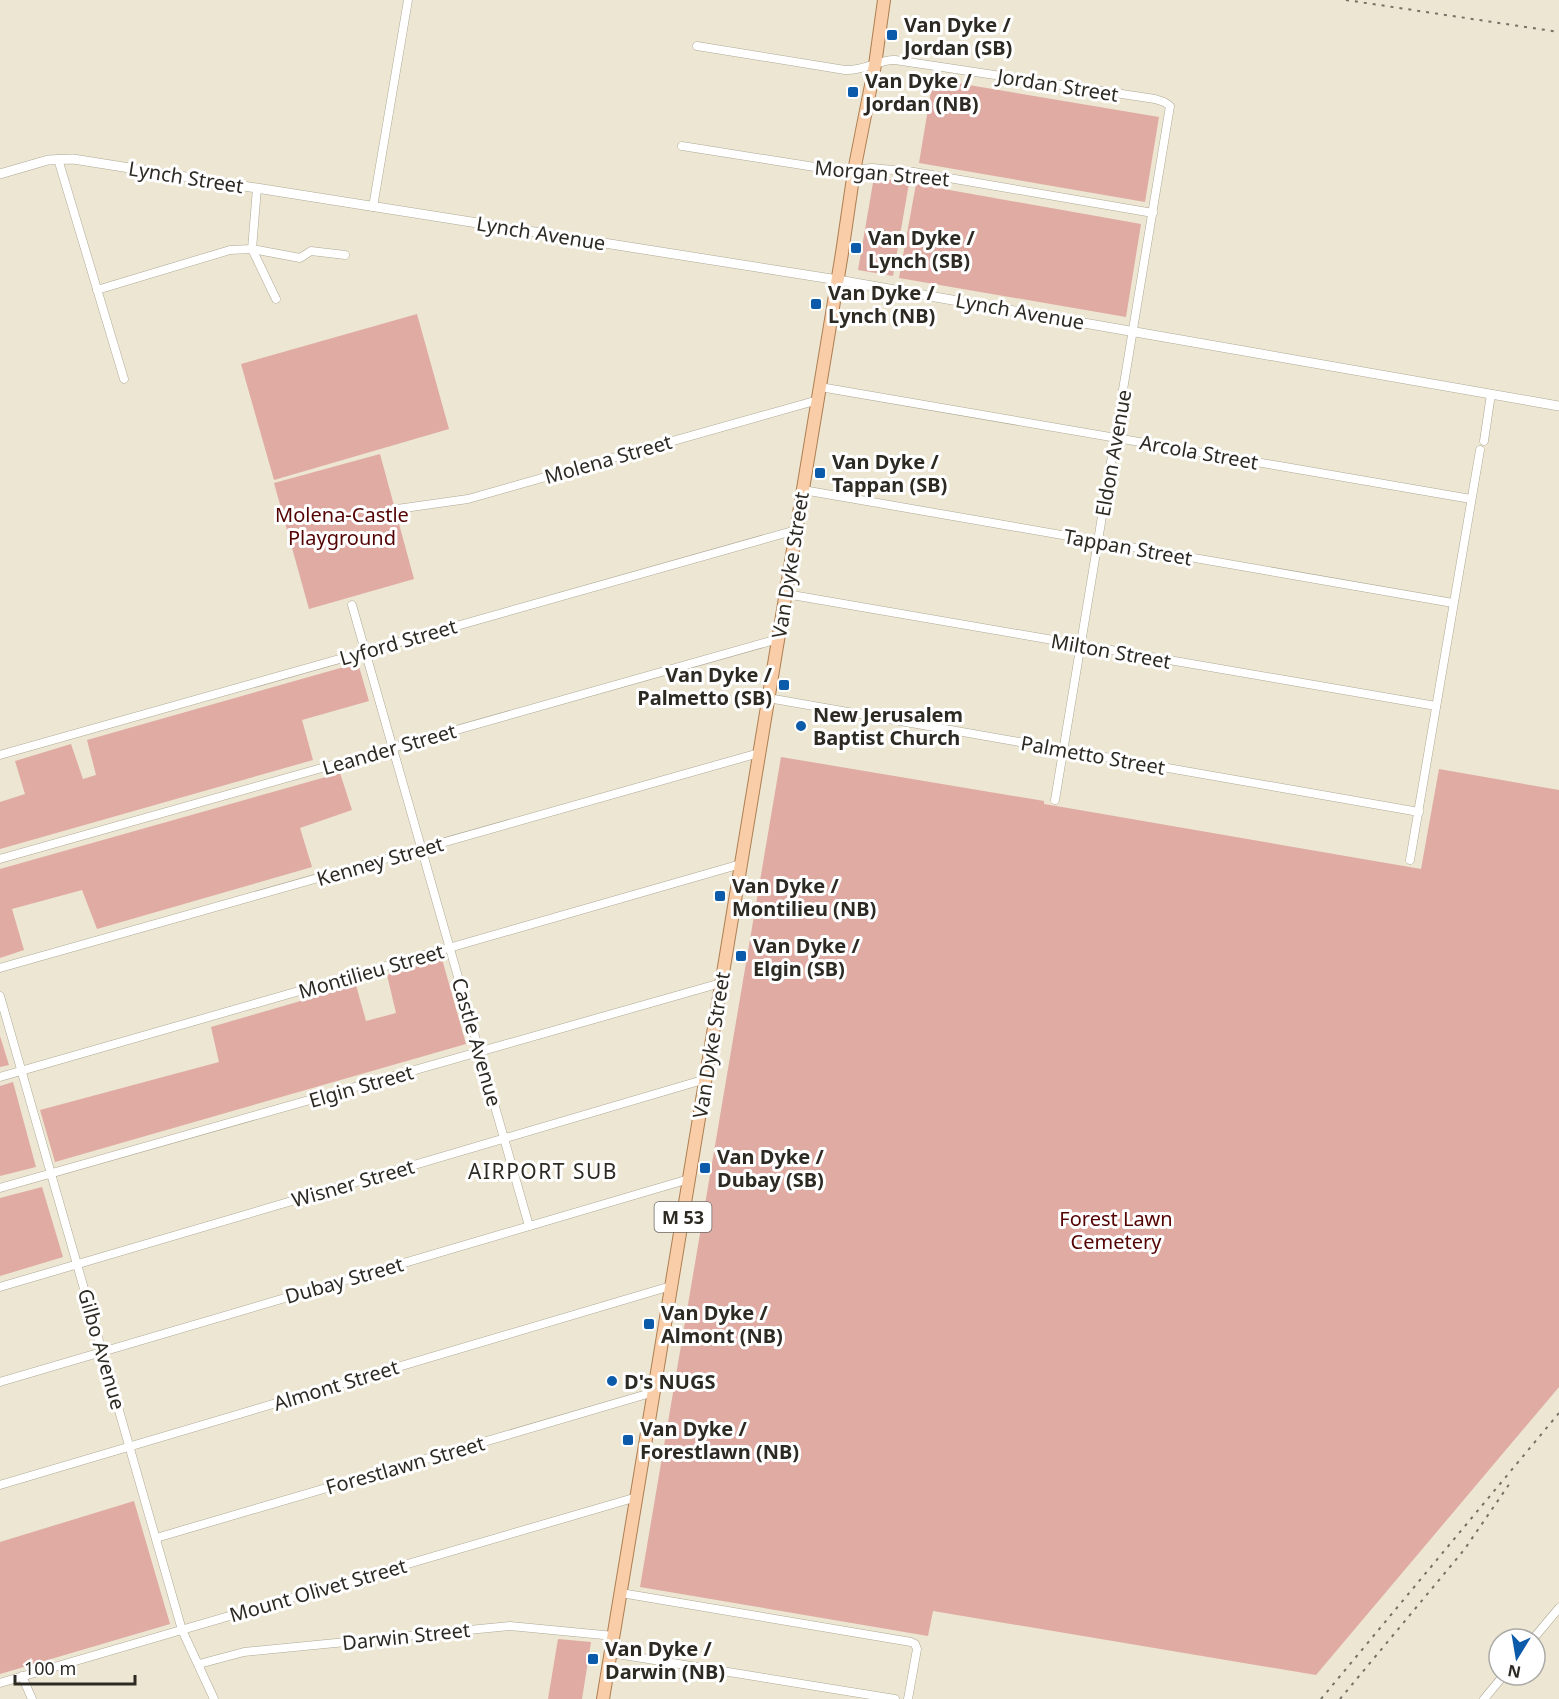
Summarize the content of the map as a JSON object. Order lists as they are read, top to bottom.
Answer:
{
  "streets": {
    "main road": ["Van Dyke Street", "M 53"],
    "street": [
      "Jordan Street",
      "Morgan Street",
      "Lynch Street",
      "Lynch Avenue",
      "Arcola Street",
      "Eldon Avenue",
      "Molena Street",
      "Tappan Street",
      "Lyford Street",
      "Milton Street",
      "Leander Street",
      "Palmetto Street",
      "Kenney Street",
      "Montilieu Street",
      "Castle Avenue",
      "Elgin Street",
      "Wisner Street",
      "Dubay Street",
      "Gilbo Avenue",
      "Almont Street",
      "Forestlawn Street",
      "Mount Olivet Street",
      "Darwin Street"
    ]
  },
  "crossings": [
    ["Jordan Street", "Eldon Avenue"],
    ["Jordan Street", "Van Dyke Street"],
    ["Morgan Street", "Eldon Avenue"],
    ["Morgan Street", "Van Dyke Street"],
    ["Lynch Street", "Lynch Avenue"],
    ["Lynch Avenue", "Eldon Avenue"],
    ["Lynch Avenue", "Van Dyke Street"],
    ["Arcola Street", "Eldon Avenue"],
    ["Arcola Street", "Van Dyke Street"],
    ["Eldon Avenue", "Tappan Street"],
    ["Eldon Avenue", "Milton Street"],
    ["Eldon Avenue", "Palmetto Street"],
    ["Molena Street", "Van Dyke Street"],
    ["Tappan Street", "Van Dyke Street"],
    ["Van Dyke Street", "Lyford Street"],
    ["Van Dyke Street", "Milton Street"],
    ["Van Dyke Street", "Leander Street"],
    ["Van Dyke Street", "Palmetto Street"],
    ["Van Dyke Street", "Kenney Street"],
    ["Van Dyke Street", "Montilieu Street"],
    ["Van Dyke Street", "Elgin Street"],
    ["Van Dyke Street", "Wisner Street"],
    ["Van Dyke Street", "Dubay Street"],
    ["Van Dyke Street", "Almont Street"],
    ["Van Dyke Street", "Forestlawn Street"],
    ["Van Dyke Street", "Mount Olivet Street"],
    ["Van Dyke Street", "Darwin Street"],
    ["Lyford Street", "Castle Avenue"],
    ["Leander Street", "Castle Avenue"],
    ["Kenney Street", "Castle Avenue"],
    ["Montilieu Street", "Castle Avenue"],
    ["Montilieu Street", "Gilbo Avenue"],
    ["Castle Avenue", "Elgin Street"],
    ["Castle Avenue", "Wisner Street"],
    ["Castle Avenue", "Dubay Street"],
    ["Elgin Street", "Gilbo Avenue"],
    ["Wisner Street", "Gilbo Avenue"],
    ["Dubay Street", "Gilbo Avenue"],
    ["Gilbo Avenue", "Almont Street"],
    ["Gilbo Avenue", "Forestlawn Street"],
    ["Gilbo Avenue", "Mount Olivet Street"],
    ["Gilbo Avenue", "Darwin Street"]
  ],
  "districts": ["AIRPORT SUB"],
  "parks": ["Molena-Castle Playground", "Forest Lawn Cemetery"],
  "places": {
    "transit": [
      "Van Dyke / Jordan (SB)",
      "Van Dyke / Jordan (NB)",
      "Van Dyke / Lynch (SB)",
      "Van Dyke / Lynch (NB)",
      "Van Dyke / Tappan (SB)",
      "Van Dyke / Palmetto (SB)",
      "Van Dyke / Montilieu (NB)",
      "Van Dyke / Elgin (SB)",
      "Van Dyke / Dubay (SB)",
      "Van Dyke / Almont (NB)",
      "Van Dyke / Forestlawn (NB)",
      "Van Dyke / Darwin (NB)"
    ],
    "other": ["New Jerusalem Baptist Church", "D's NUGS"]
  },
  "scale_bar": "100 m",
  "north": "bottom"
}
